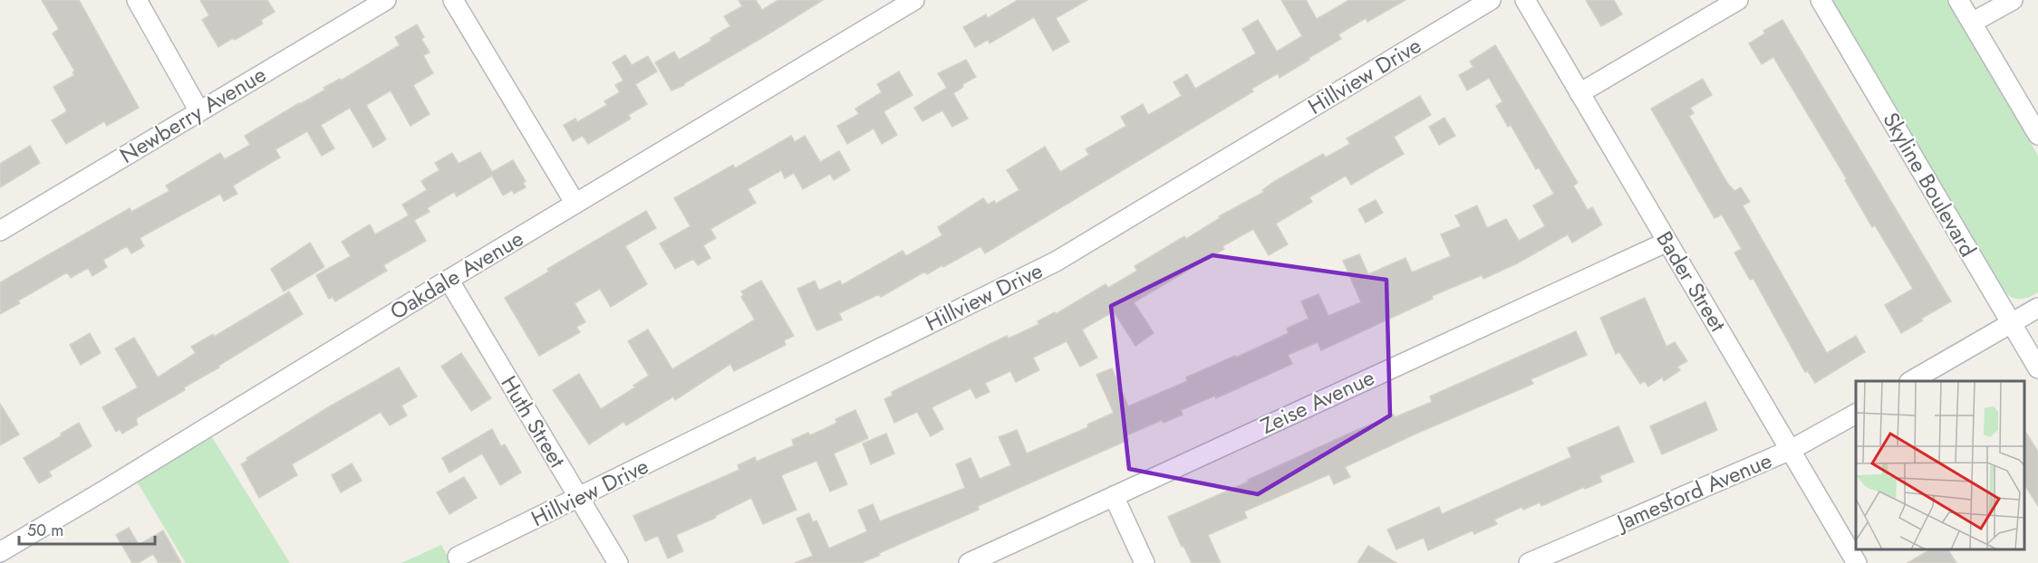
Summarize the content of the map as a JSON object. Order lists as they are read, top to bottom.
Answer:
{
  "streets": {
    "street": [
      "Hillview Drive",
      "Newberry Avenue",
      "Skyline Boulevard",
      "Oakdale Avenue",
      "Bader Street",
      "Zeise Avenue",
      "Huth Street",
      "Jamesford Avenue"
    ]
  },
  "crossings": [
    ["Hillview Drive", "Huth Street"],
    ["Oakdale Avenue", "Huth Street"],
    ["Bader Street", "Zeise Avenue"],
    ["Bader Street", "Jamesford Avenue"]
  ],
  "scale_bar": "50 m"
}
